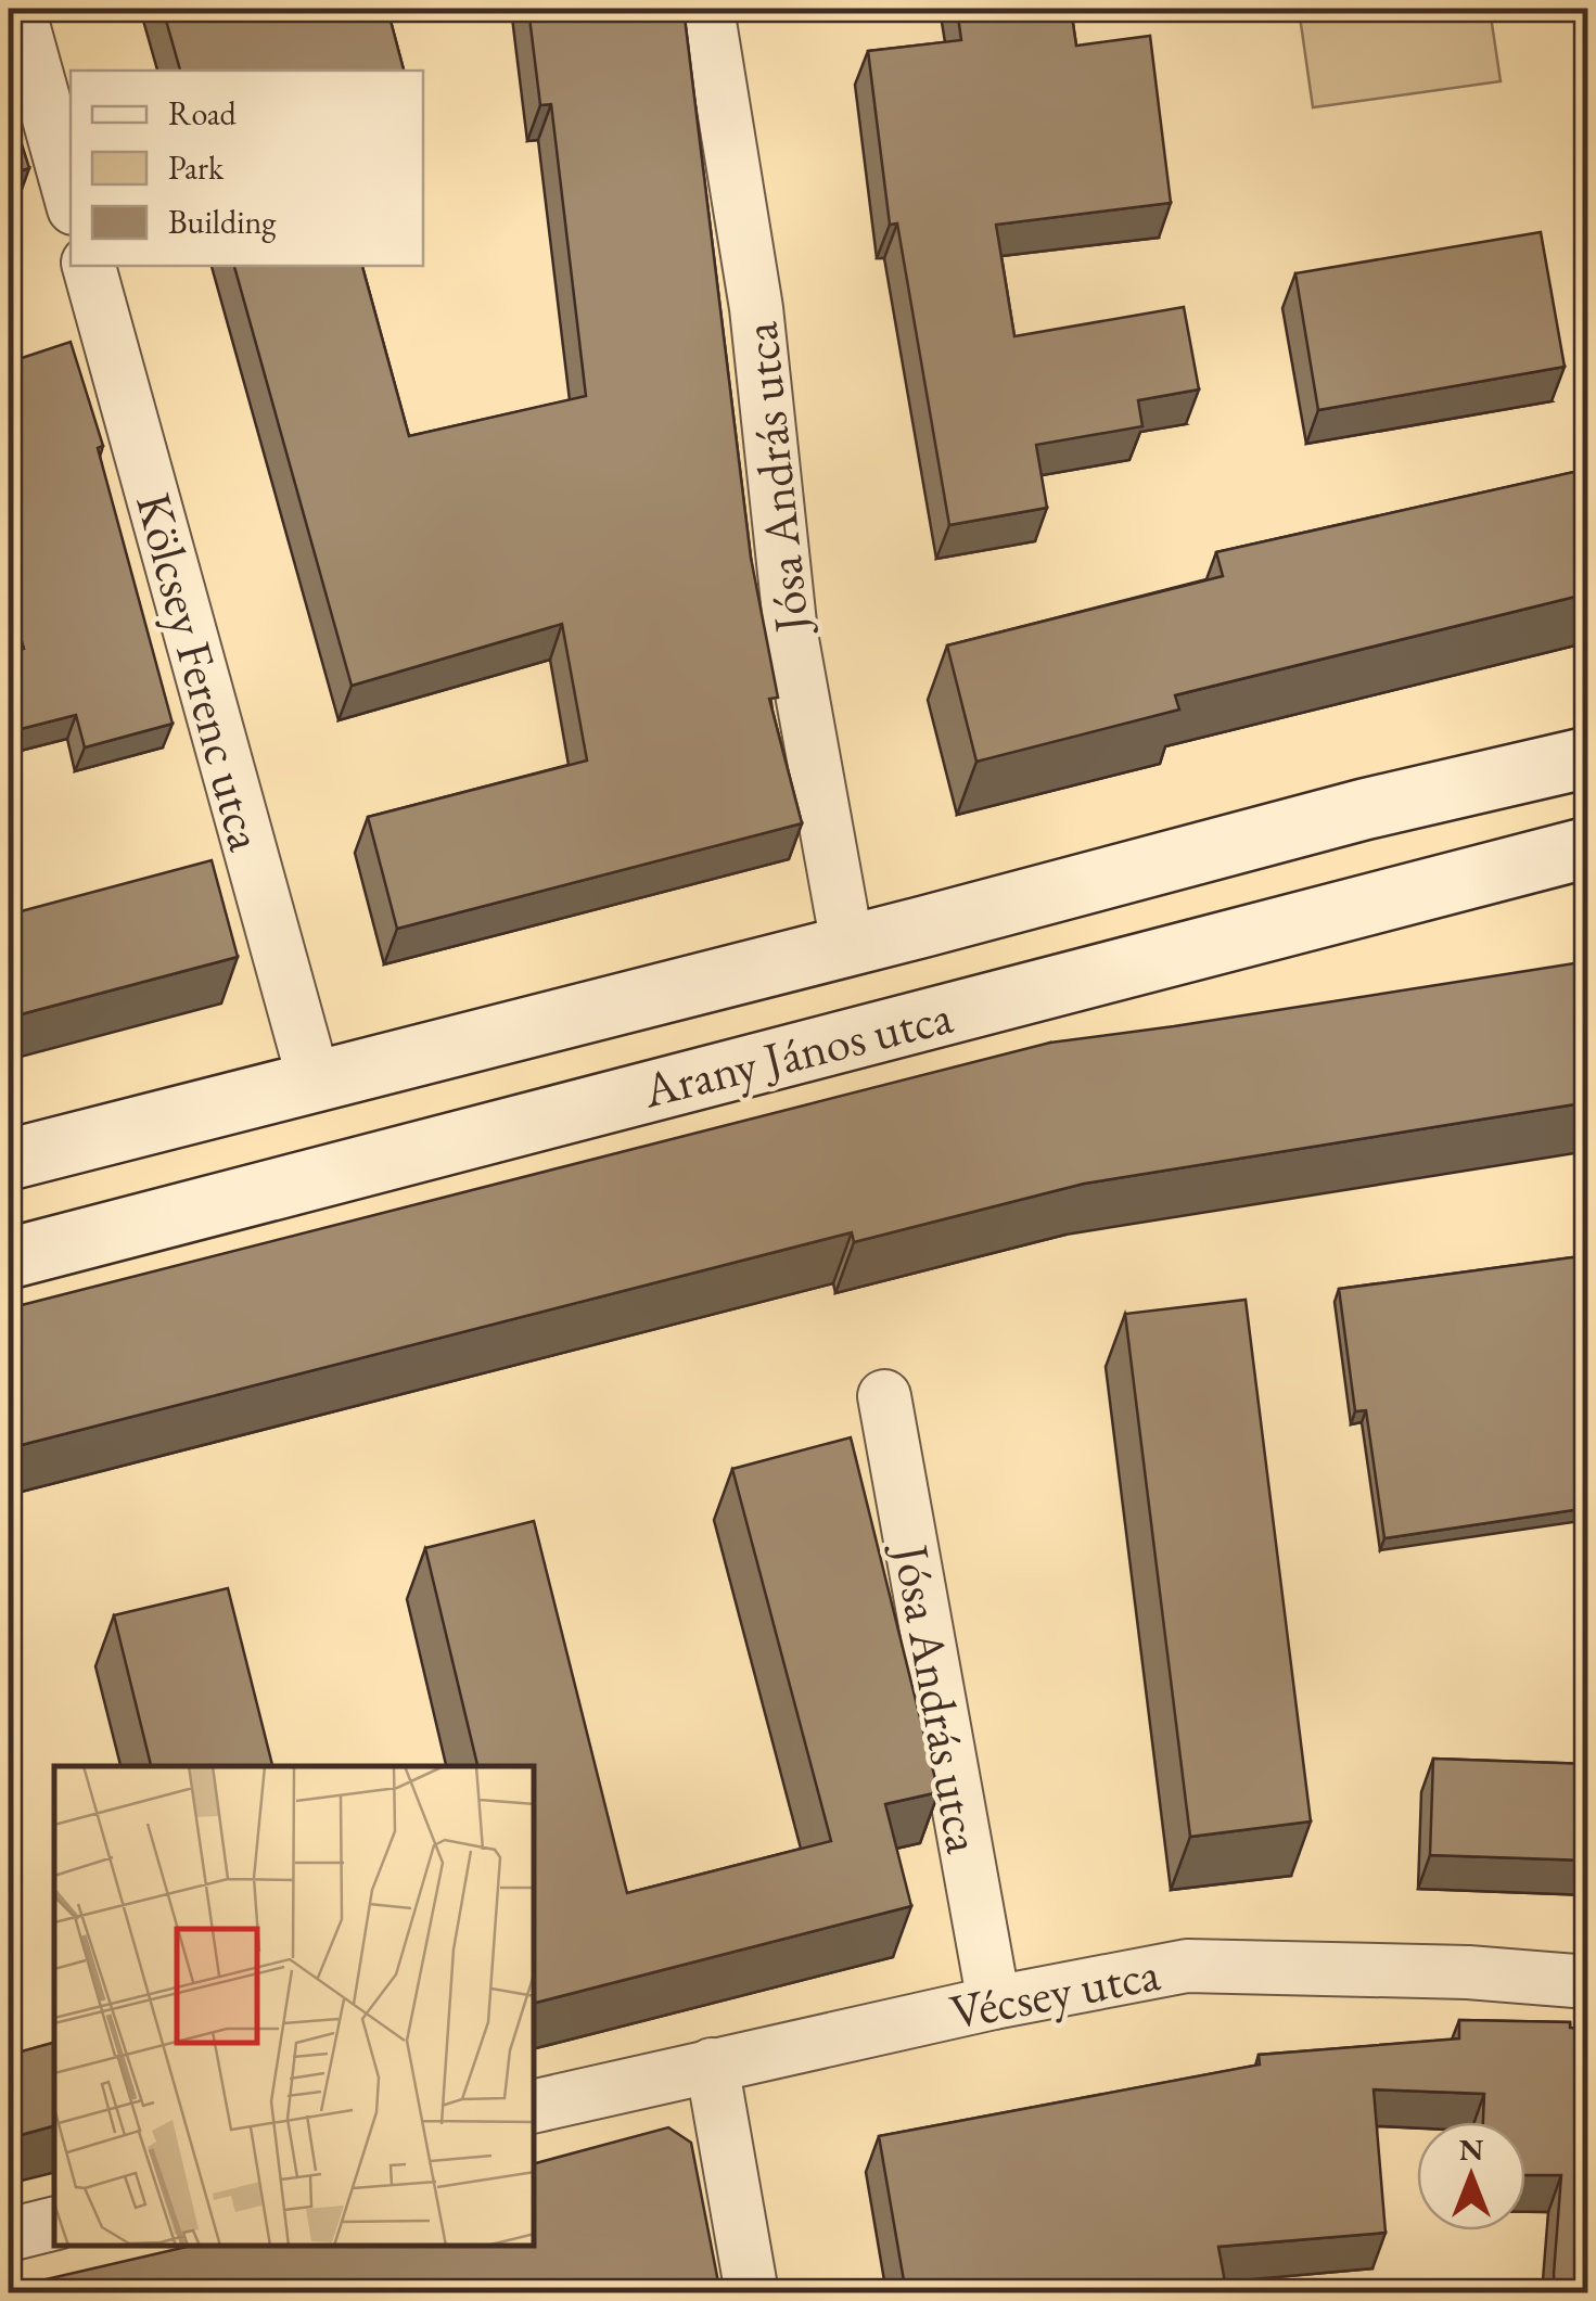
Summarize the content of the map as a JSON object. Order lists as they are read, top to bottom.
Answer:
{
  "streets": {
    "street": [
      "Jósa András utca",
      "Kölcsey Ferenc utca",
      "Arany János utca",
      "Vécsey utca"
    ]
  },
  "crossings": [
    ["Jósa András utca", "Arany János utca"],
    ["Jósa András utca", "Vécsey utca"],
    ["Kölcsey Ferenc utca", "Arany János utca"]
  ],
  "legend": ["Road", "Park", "Building"],
  "north": "top"
}
